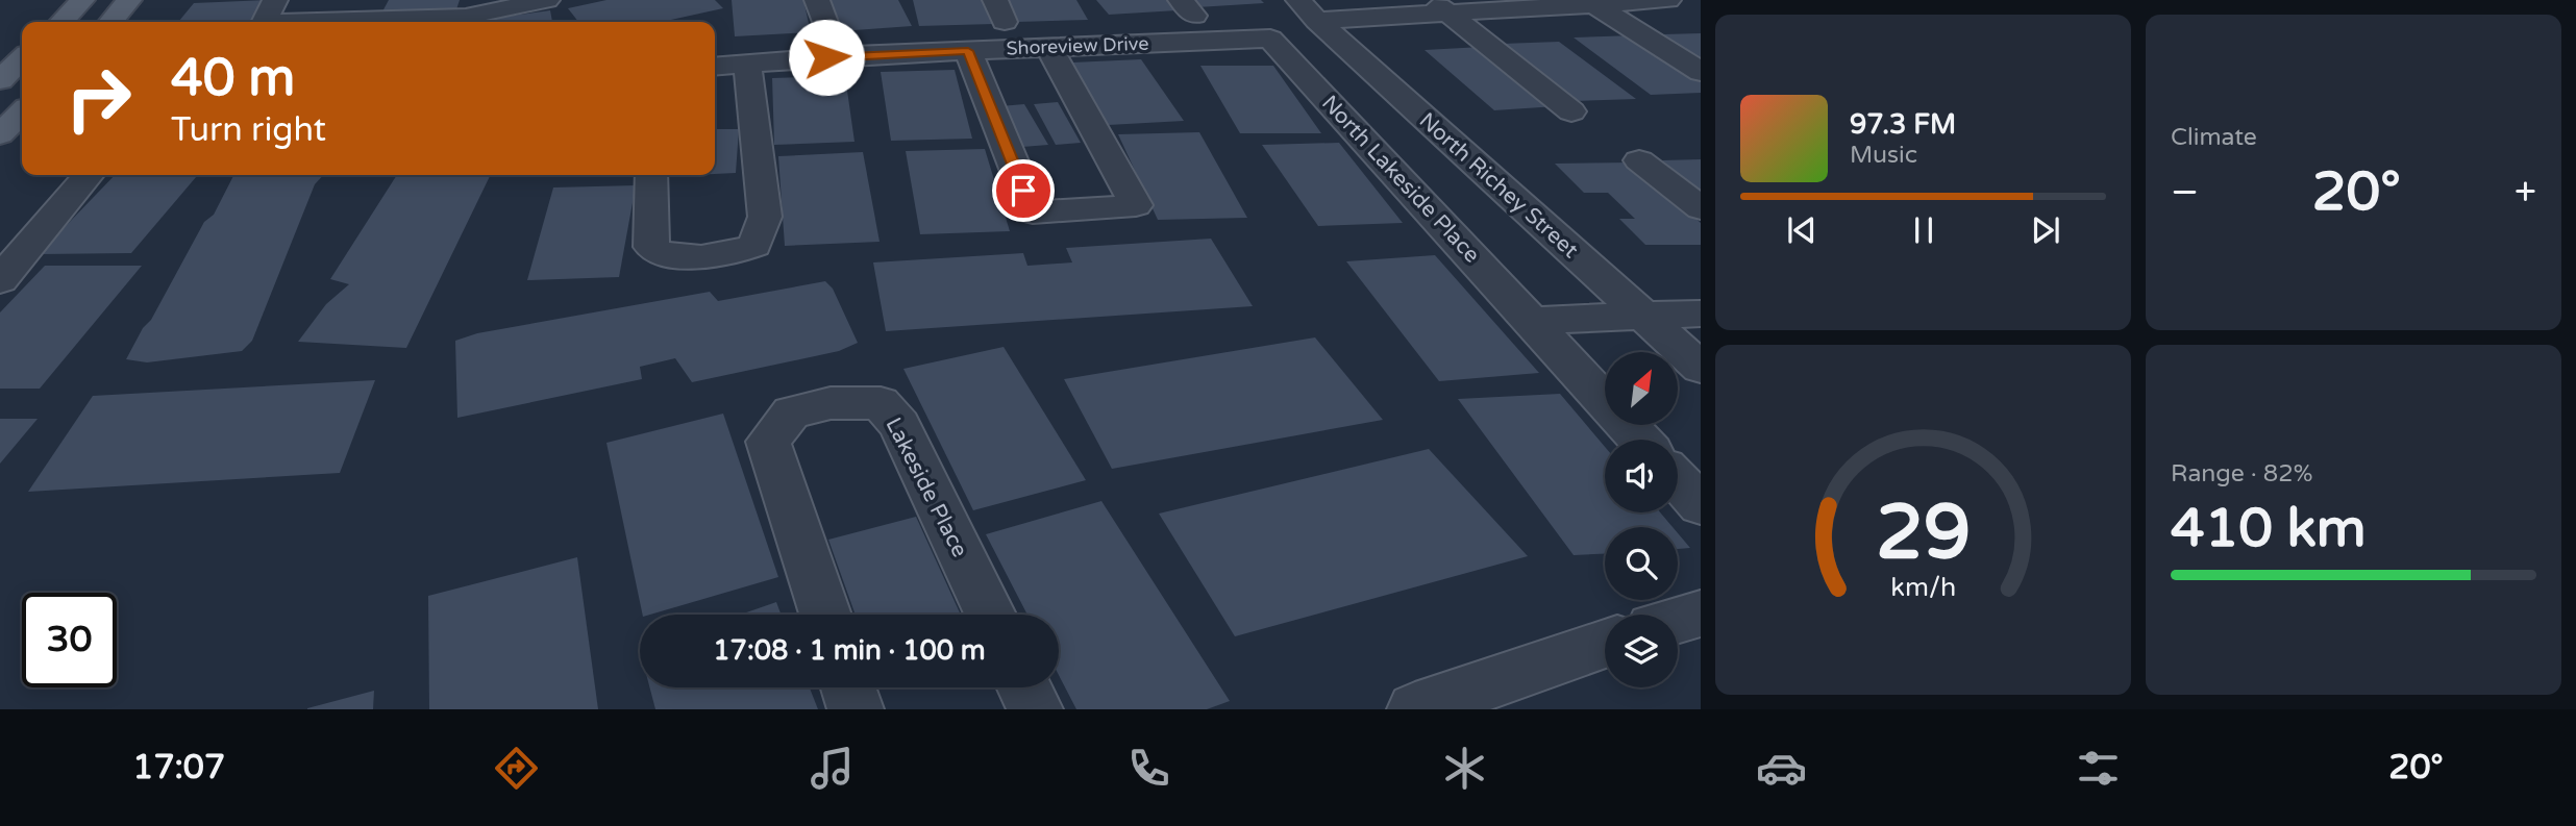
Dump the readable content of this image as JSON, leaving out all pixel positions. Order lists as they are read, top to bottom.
{
  "streets": {
    "street": [
      "Shoreview Drive",
      "North Lakeside Place",
      "North Richey Street",
      "Lakeside Place"
    ]
  },
  "crossings": [
    ["Shoreview Drive", "North Lakeside Place"]
  ],
  "north": "top right",
  "page": {
    "tile": [
      "Climate",
      ["Range · 82%", "410 km"]
    ],
    "turn": ["40 m", "Turn right"],
    "song": ["97.3 FM", "Music"],
    "heat": ["−", "20°", "+"],
    "limit": "30",
    "trip": "17:08 · 1 min · 100 m",
    "tabs": ["17:07", "20°"],
    "gauge": ["29", "km/h"]
  }
}
